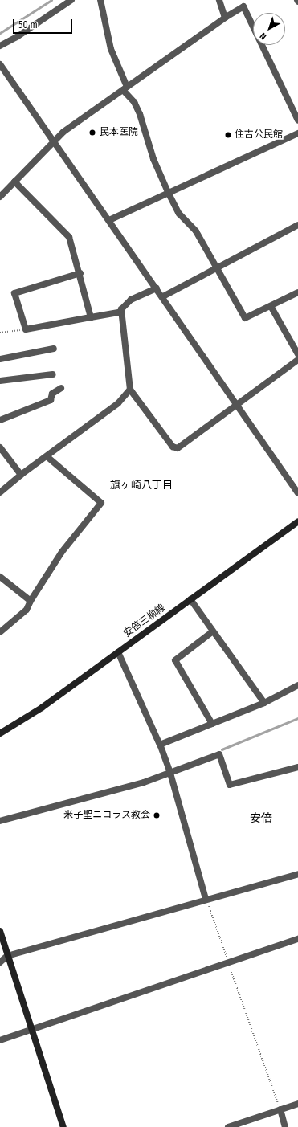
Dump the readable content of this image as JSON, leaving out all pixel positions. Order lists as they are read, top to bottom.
{
  "streets": {
    "street": ["安倍三柳線"]
  },
  "districts": ["旗ヶ崎八丁目", "安倍"],
  "places": ["民本医院", "住吉公民館", "米子聖ニコラス教会"],
  "scale_bar": "50 m",
  "north": "bottom left"
}
